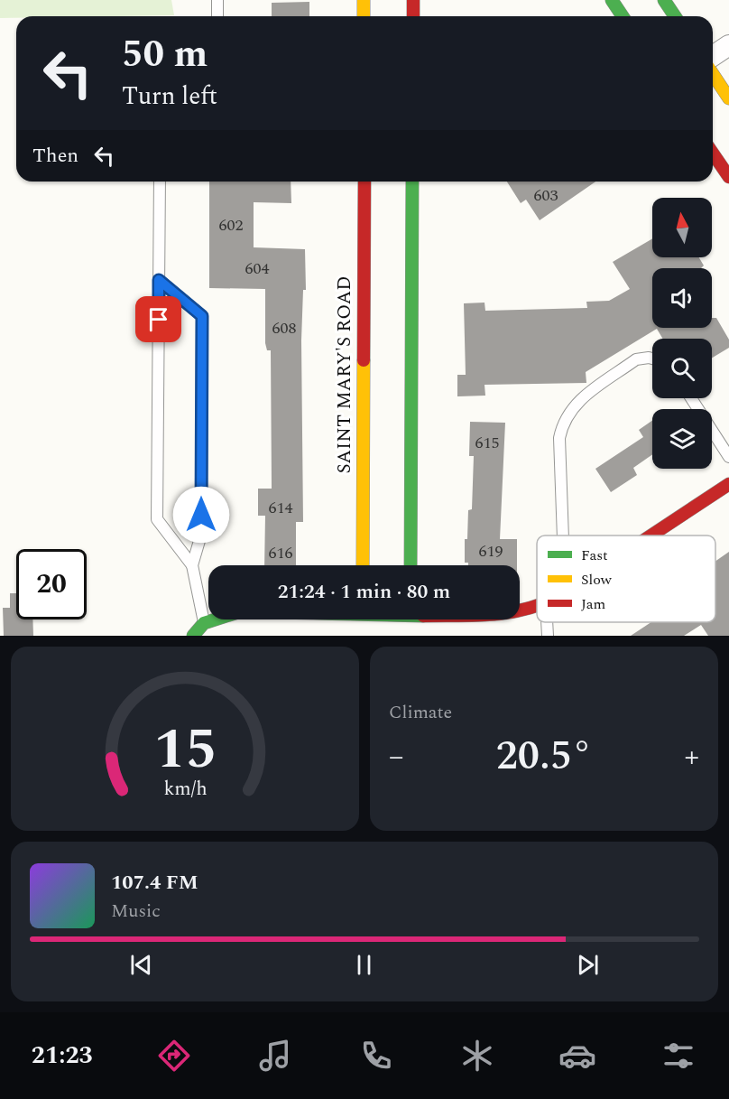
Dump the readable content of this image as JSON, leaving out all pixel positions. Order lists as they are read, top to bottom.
{
  "streets": {
    "main road": ["SAINT MARY'S ROAD"]
  },
  "house_numbers": [
    "603",
    "602",
    "604",
    "608",
    "615",
    "614",
    "619",
    "616"
  ],
  "legend": ["Fast", "Slow", "Jam"],
  "north": "top",
  "page": {
    "turn": ["50 m", "Turn left"],
    "then": "Then",
    "limit": "20",
    "trip": "21:24 · 1 min · 80 m",
    "tile": "Climate",
    "heat": ["−", "20.5°", "+"],
    "song": ["107.4 FM", "Music"],
    "tabs": "21:23",
    "gauge": ["15", "km/h"]
  }
}
